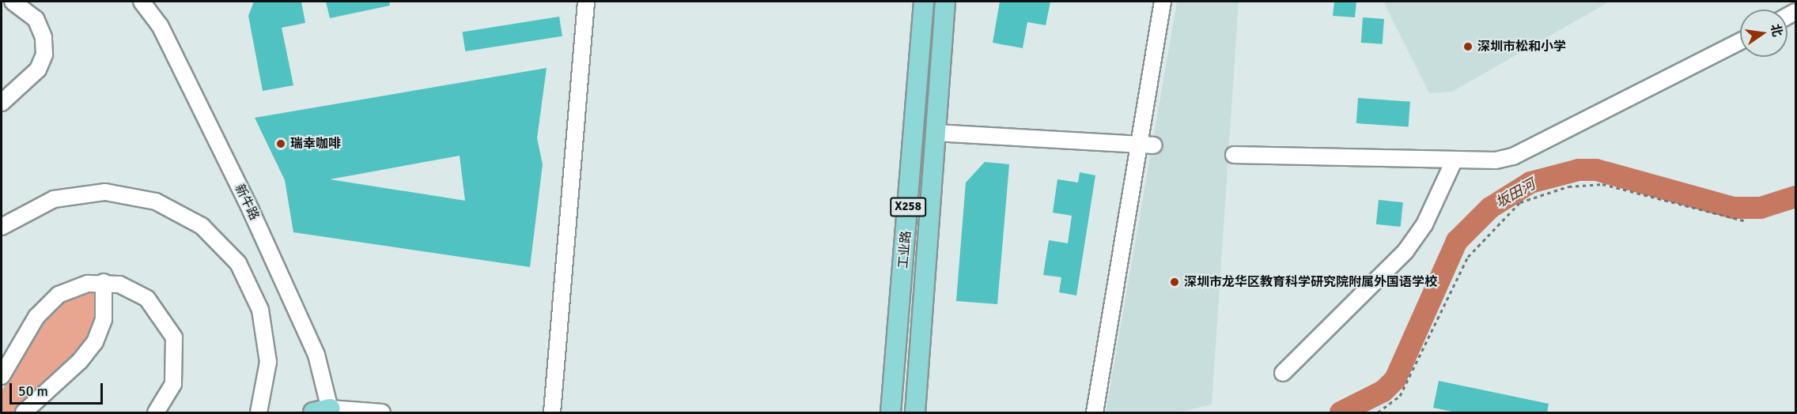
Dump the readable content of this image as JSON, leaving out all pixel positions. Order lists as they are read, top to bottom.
{
  "streets": {
    "main road": ["X258", "工业路"],
    "street": ["新牛路"]
  },
  "water": ["坂田河"],
  "places": ["深圳市松和小学", "瑞幸咖啡", "深圳市龙华区教育科学研究院附属外国语学校"],
  "scale_bar": "50 m",
  "north": "right"
}
